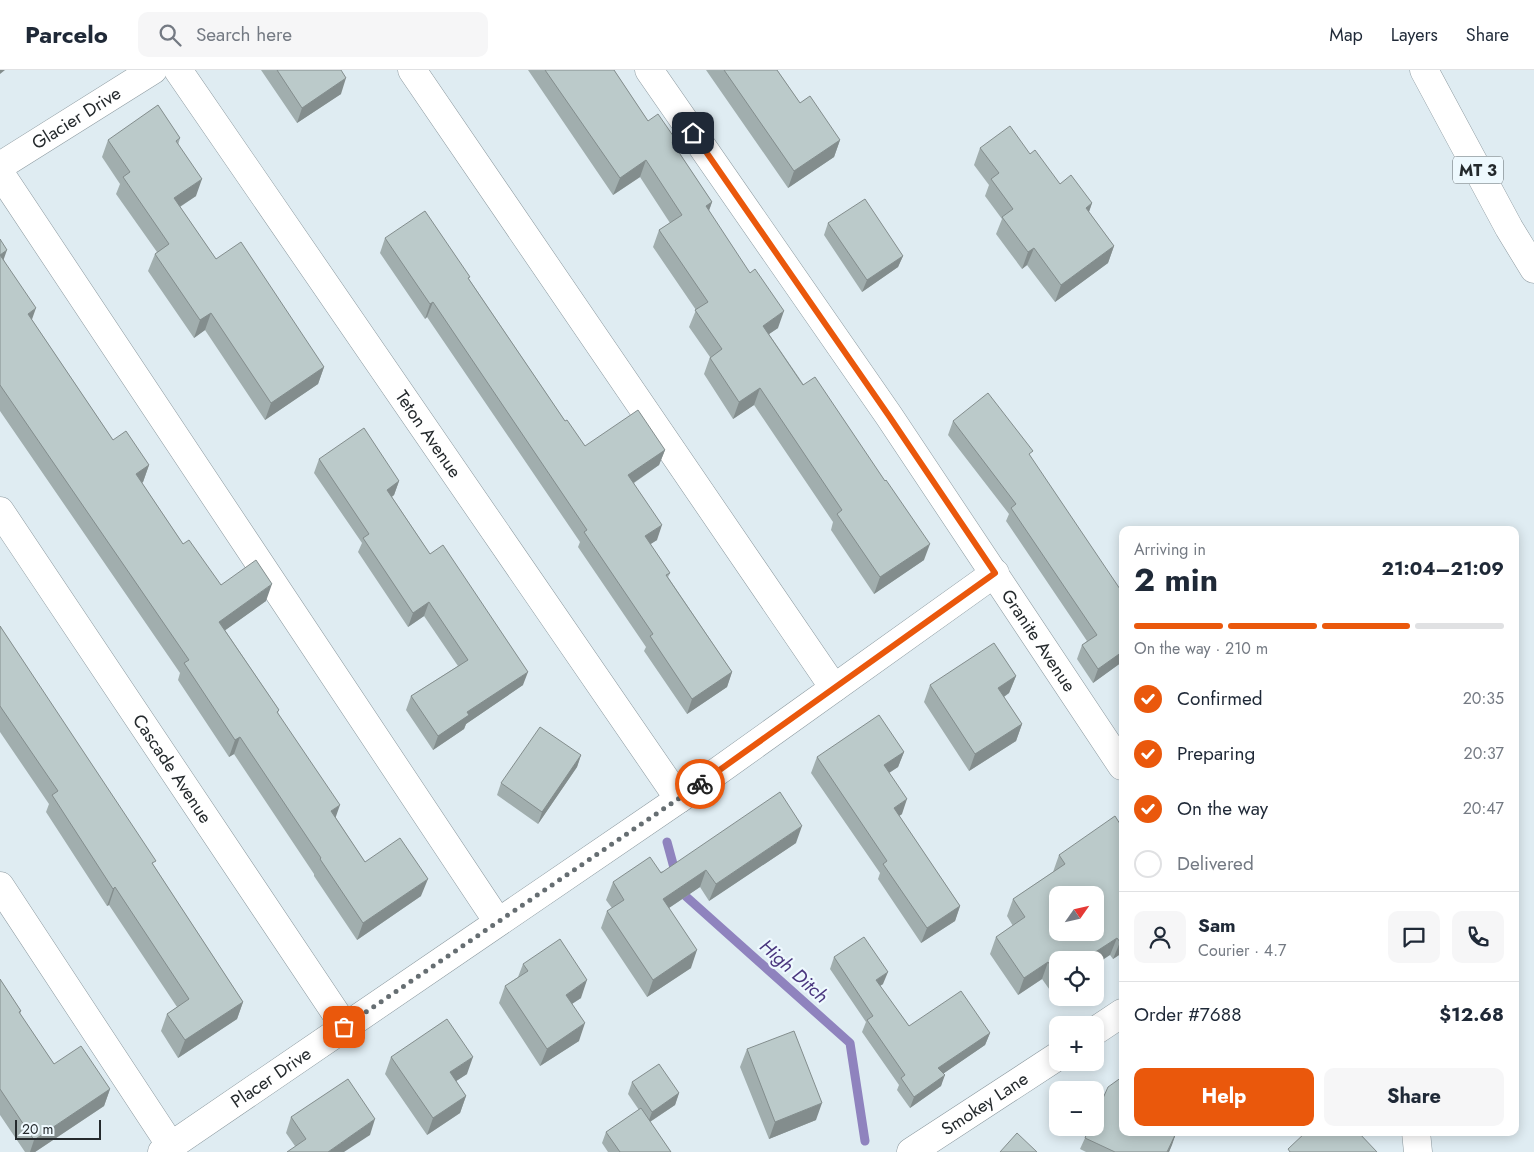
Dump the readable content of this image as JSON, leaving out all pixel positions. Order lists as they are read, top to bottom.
{
  "streets": {
    "main road": [
      "Glacier Drive",
      "MT 3",
      "Teton Avenue",
      "Granite Avenue",
      "Cascade Avenue",
      "Placer Drive",
      "Smokey Lane"
    ]
  },
  "crossings": [
    ["Teton Avenue", "Placer Drive"],
    ["Granite Avenue", "Placer Drive"],
    ["Cascade Avenue", "Placer Drive"]
  ],
  "water": ["High Ditch"],
  "scale_bar": "20 m",
  "north": "top right",
  "page": {
    "header": "Parcelo",
    "search": "Search here",
    "nav": ["Map", "Layers", "Share"],
    "heading": ["2 min", "Arriving in", "21:04–21:09"],
    "panel": [
      "Sam",
      "Courier · 4.7",
      "Order #7688",
      "$12.68"
    ],
    "bar": "On the way · 210 m",
    "list": [
      ["Confirmed", "20:35"],
      ["Preparing", "20:37"],
      ["On the way", "20:47"],
      "Delivered"
    ],
    "map_buttons": ["+", "−"],
    "buttons": ["Help", "Share"],
    "scale": "20 m"
  }
}
